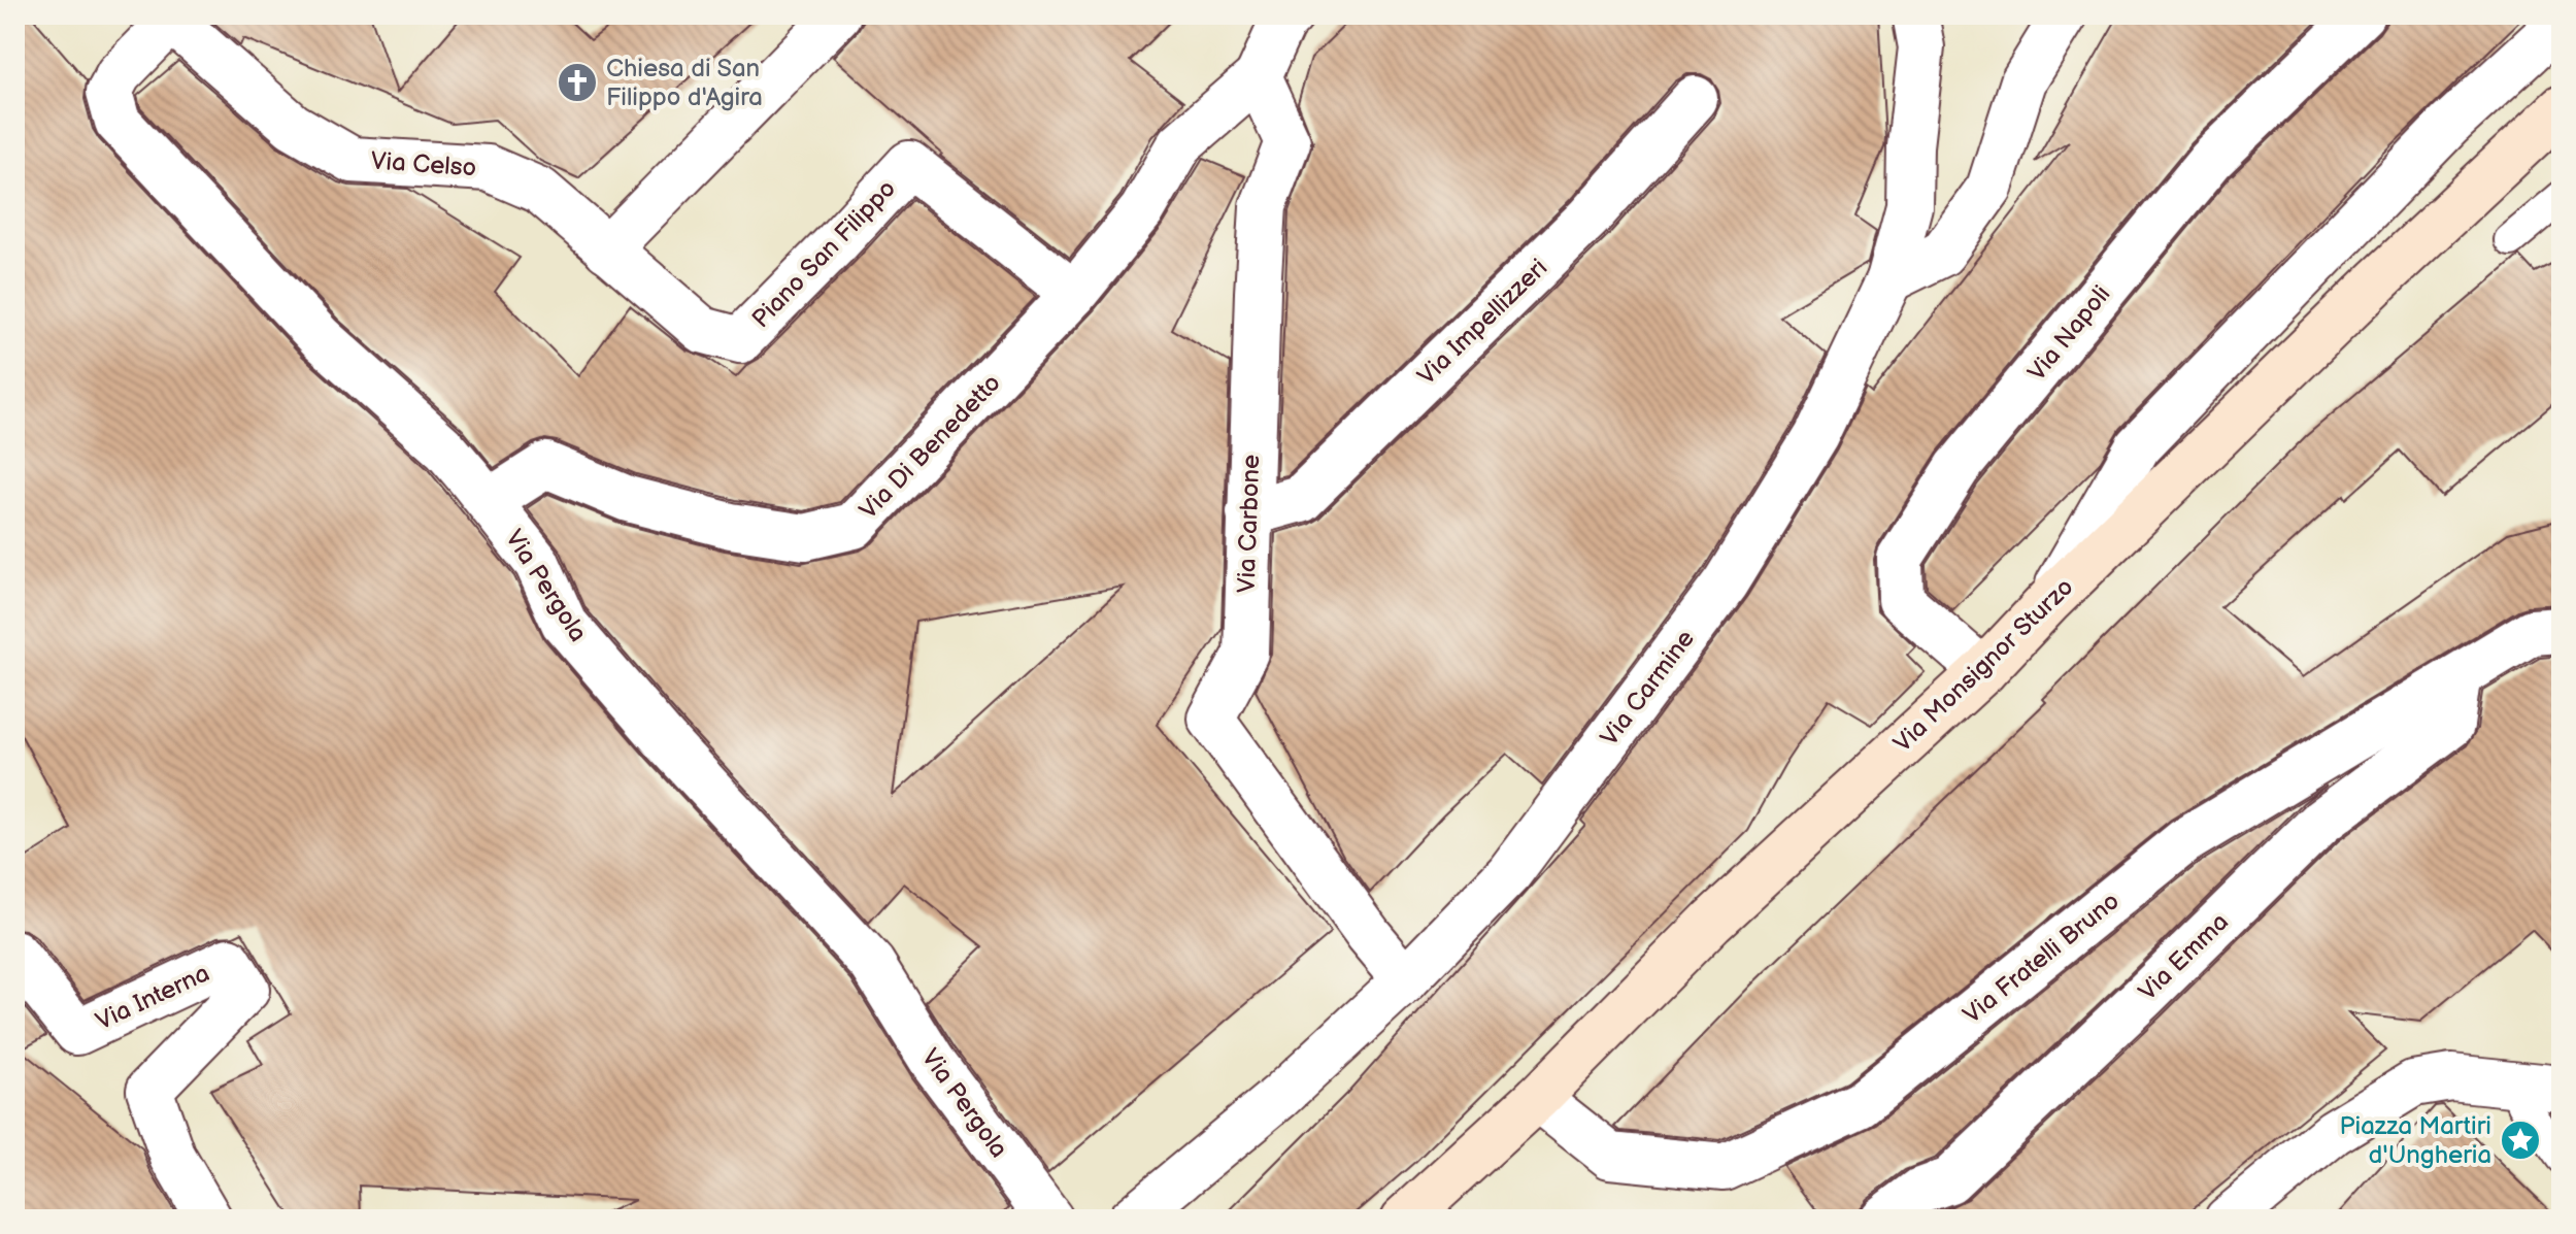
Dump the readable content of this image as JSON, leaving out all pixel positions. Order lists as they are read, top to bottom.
{
  "streets": {
    "main road": ["Via Monsignor Sturzo"],
    "street": [
      "Via Celso",
      "Piano San Filippo",
      "Via Impellizzeri",
      "Via Napoli",
      "Via Di Benedetto",
      "Via Carbone",
      "Via Pergola",
      "Via Carmine",
      "Via Emma",
      "Via Fratelli Bruno",
      "Via Interna"
    ]
  },
  "crossings": [
    ["Via Celso", "Piano San Filippo"],
    ["Via Celso", "Via Pergola"],
    ["Piano San Filippo", "Via Di Benedetto"],
    ["Via Impellizzeri", "Via Carbone"],
    ["Via Napoli", "Via Monsignor Sturzo"],
    ["Via Di Benedetto", "Via Carbone"],
    ["Via Di Benedetto", "Via Pergola"],
    ["Via Carbone", "Via Carmine"],
    ["Via Monsignor Sturzo", "Via Fratelli Bruno"],
    ["Via Emma", "Via Fratelli Bruno"]
  ],
  "places": {
    "church": ["Chiesa di San Filippo d'Agira"],
    "place": ["Piazza Martiri d'Ungheria"]
  }
}
